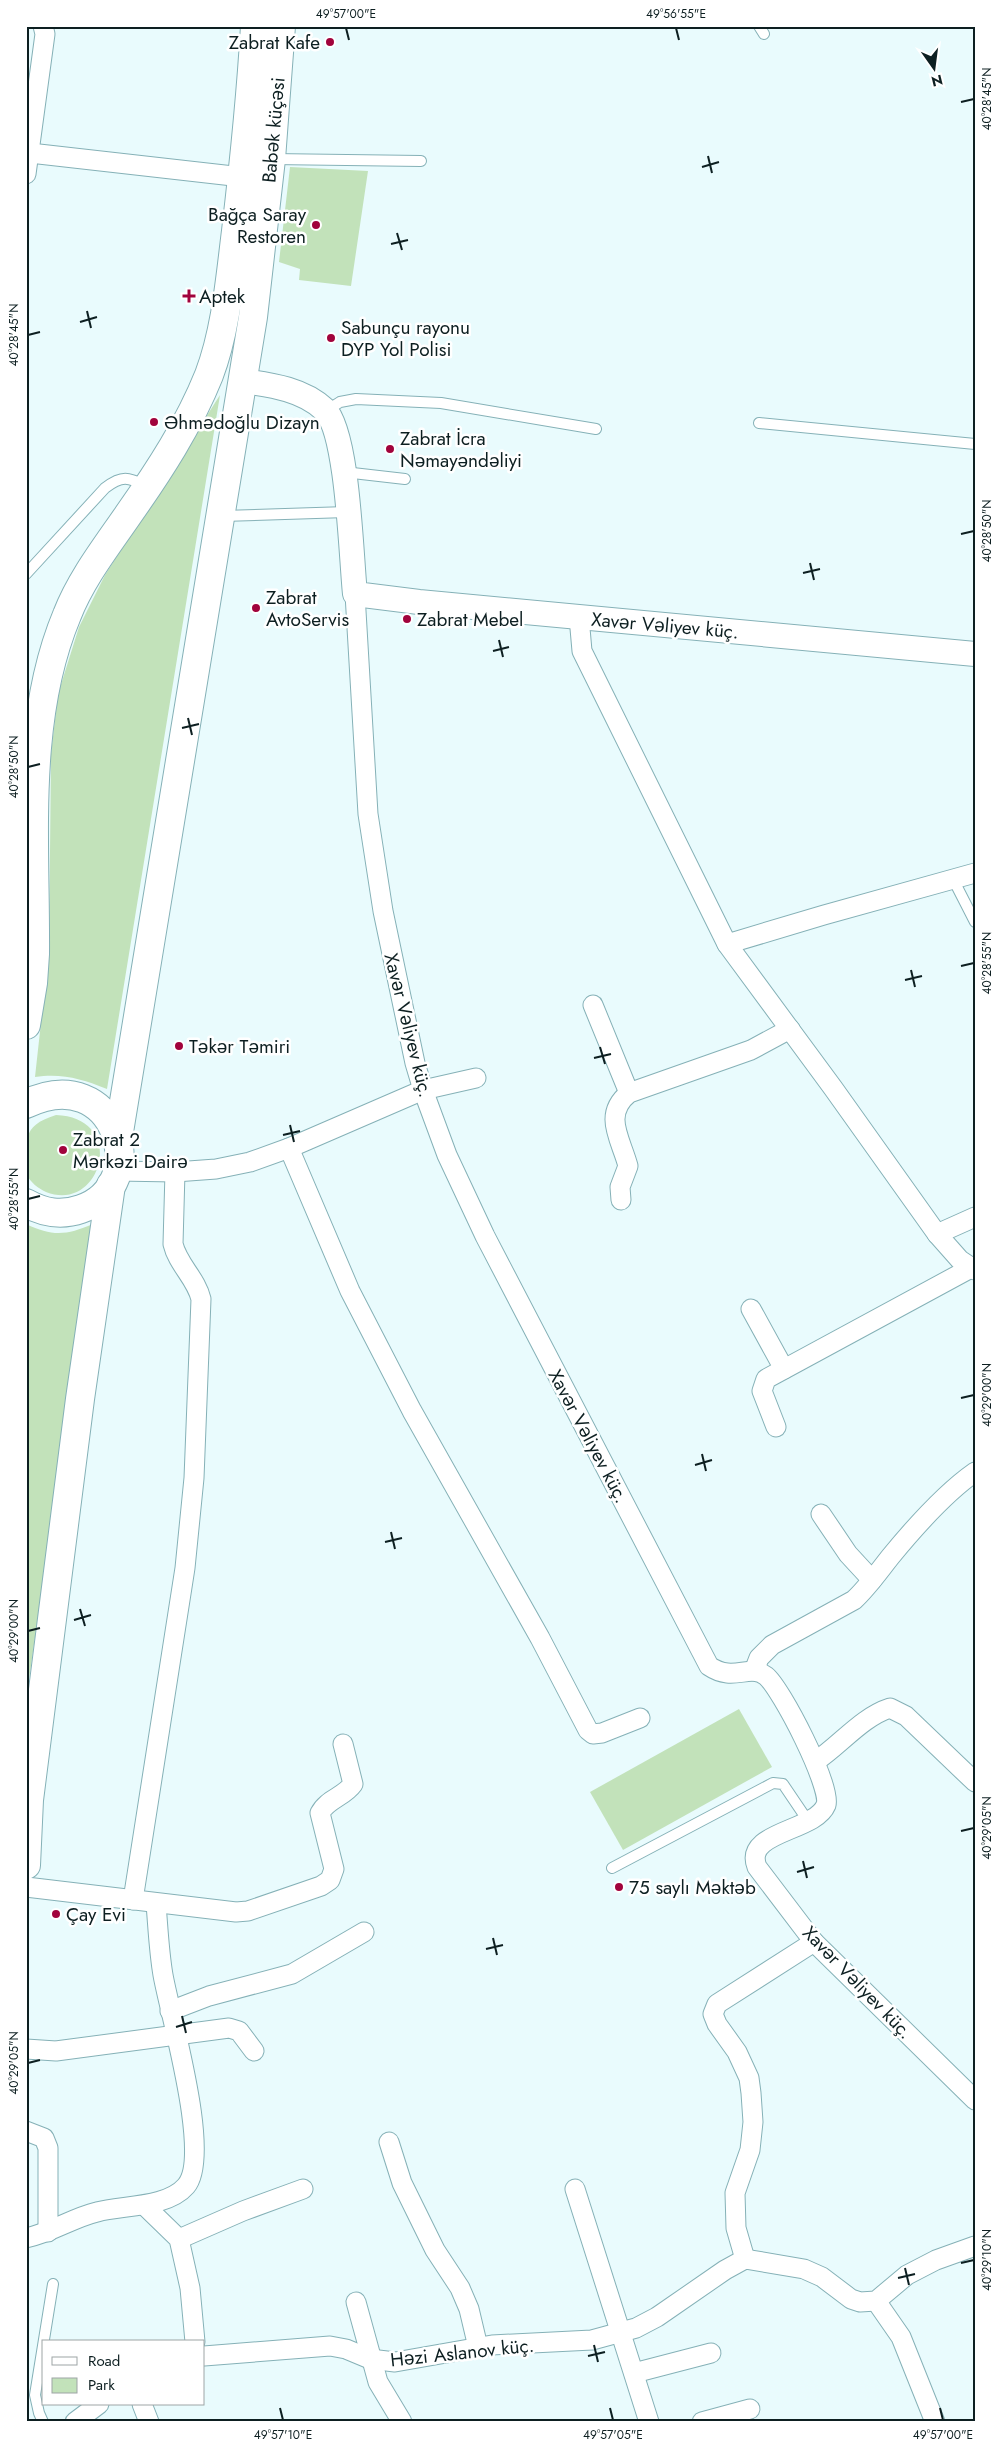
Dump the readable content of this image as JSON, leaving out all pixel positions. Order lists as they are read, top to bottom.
{
  "streets": {
    "main road": ["Babək küçəsi"],
    "street": ["Xavər Vəliyev küç.", "Həzi Aslanov küç."]
  },
  "crossings": [
    ["Babək küçəsi", "Xavər Vəliyev küç."]
  ],
  "places": {
    "other": [
      "Zabrat Kafe",
      "Bağça Saray Restoren",
      "Sabunçu rayonu DYP Yol Polisi",
      "Əhmədoğlu Dizayn",
      "Zabrat İcra Nəmayəndəliyi",
      "Zabrat AvtoServis",
      "Zabrat Mebel",
      "Təkər Təmiri",
      "Zabrat 2 Mərkəzi Dairə",
      "75 saylı Məktəb",
      "Çay Evi"
    ],
    "health": ["Aptek"]
  },
  "legend": ["Road", "Park"],
  "north": "bottom",
  "coordinates": [
    "49°57'00\"E",
    "49°56'55\"E",
    "40°28'45\"N",
    "40°28'50\"N",
    "40°28'55\"N",
    "40°29'00\"N",
    "40°29'05\"N",
    "40°29'10\"N",
    "49°57'10\"E",
    "49°57'05\"E"
  ]
}
